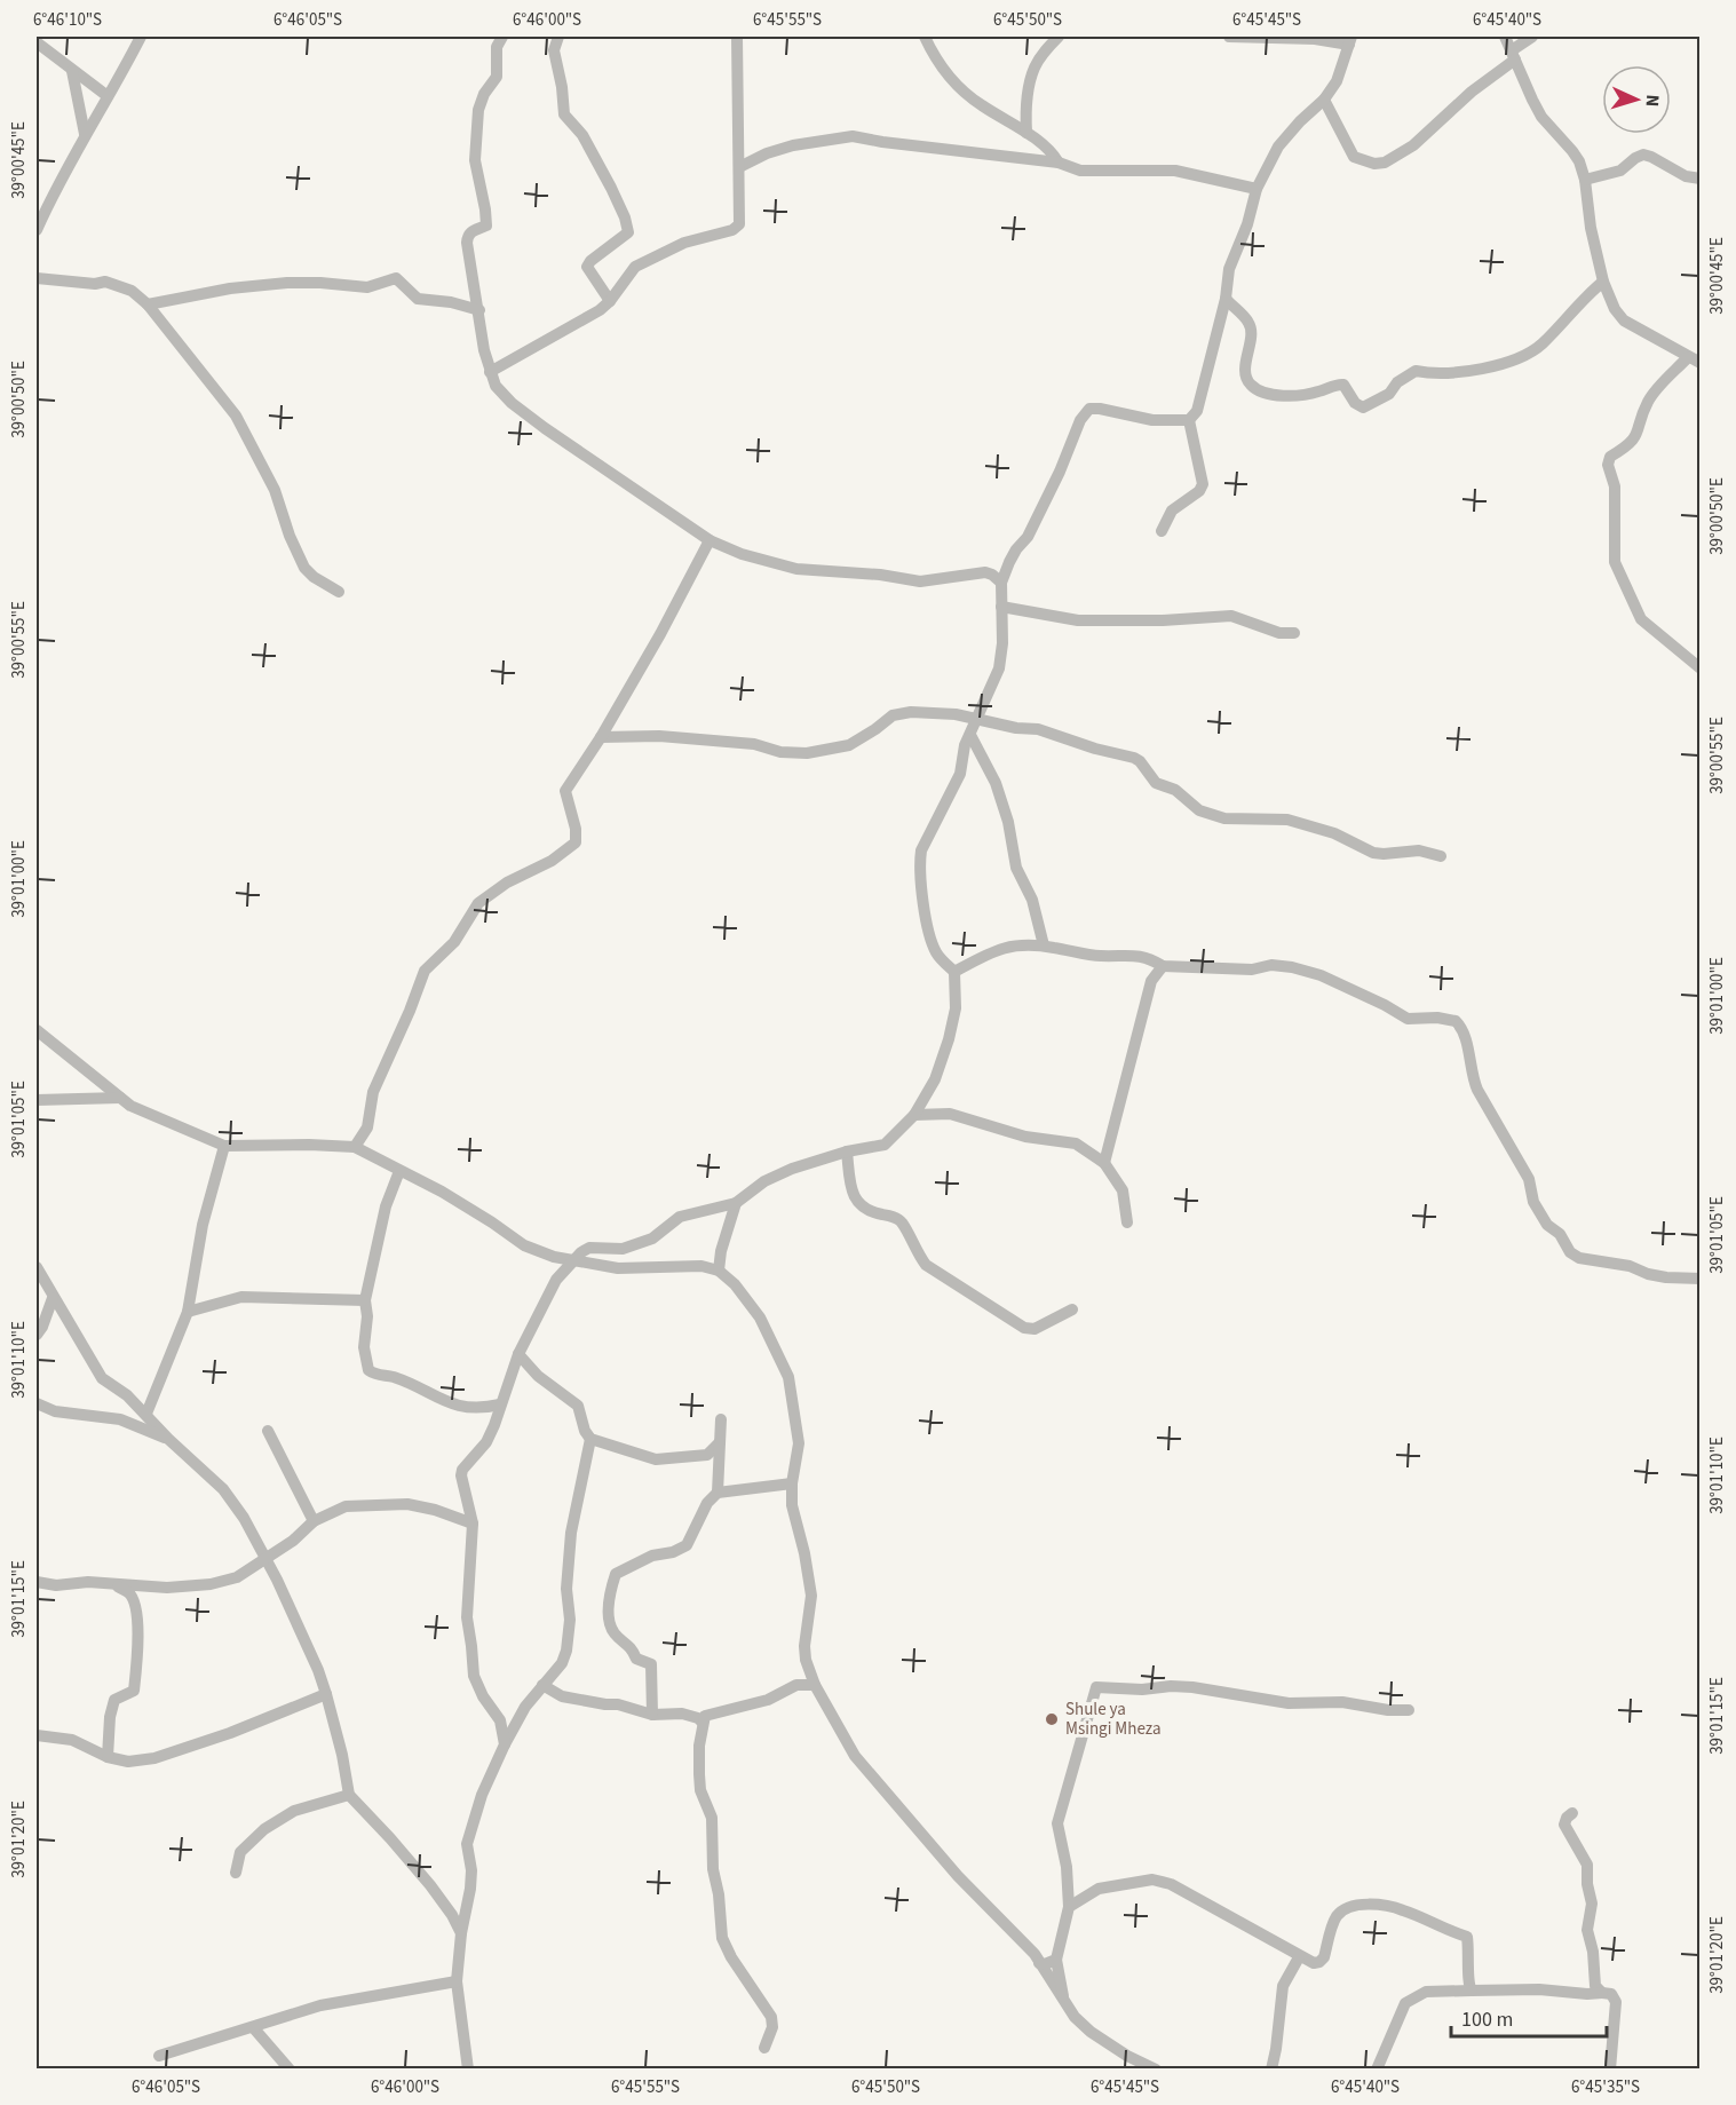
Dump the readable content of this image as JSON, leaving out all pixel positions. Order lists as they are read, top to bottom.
{
  "places": ["Shule ya Msingi Mheza"],
  "scale_bar": "100 m",
  "north": "right",
  "coordinates": [
    "6°46'10\"S",
    "6°46'05\"S",
    "6°46'00\"S",
    "6°45'55\"S",
    "6°45'50\"S",
    "6°45'45\"S",
    "6°45'40\"S",
    "39°00'45\"E",
    "39°00'50\"E",
    "39°00'55\"E",
    "39°01'00\"E",
    "39°01'05\"E",
    "39°01'10\"E",
    "39°01'15\"E",
    "39°01'20\"E",
    "6°45'35\"S"
  ]
}
